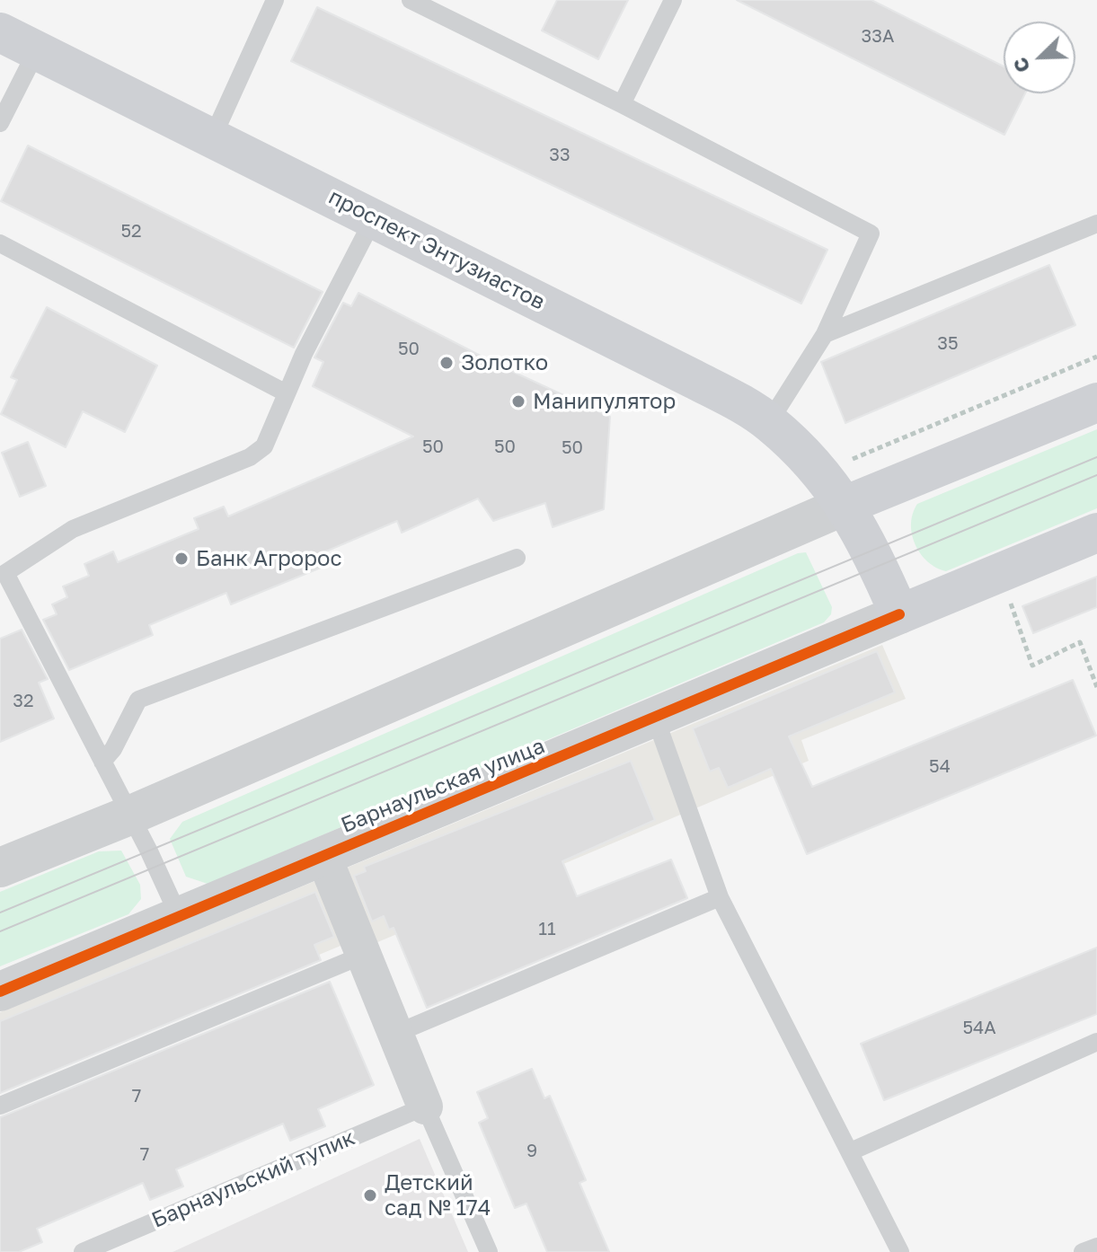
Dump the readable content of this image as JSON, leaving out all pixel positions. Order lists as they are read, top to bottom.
{
  "streets": {
    "main road": ["проспект Энтузиастов"],
    "street": ["Барнаульская улица"],
    "lane": ["Барнаульский тупик"]
  },
  "crossings": [
    ["проспект Энтузиастов", "Барнаульская улица"]
  ],
  "places": [
    "Золотко",
    "Манипулятор",
    "Банк Агророс",
    "Детский сад № 174"
  ],
  "house_numbers": [
    "33А",
    "33",
    "52",
    "35",
    "50",
    "50",
    "50",
    "50",
    "32",
    "54",
    "11",
    "54А",
    "7",
    "9",
    "7"
  ],
  "north": "bottom left"
}
